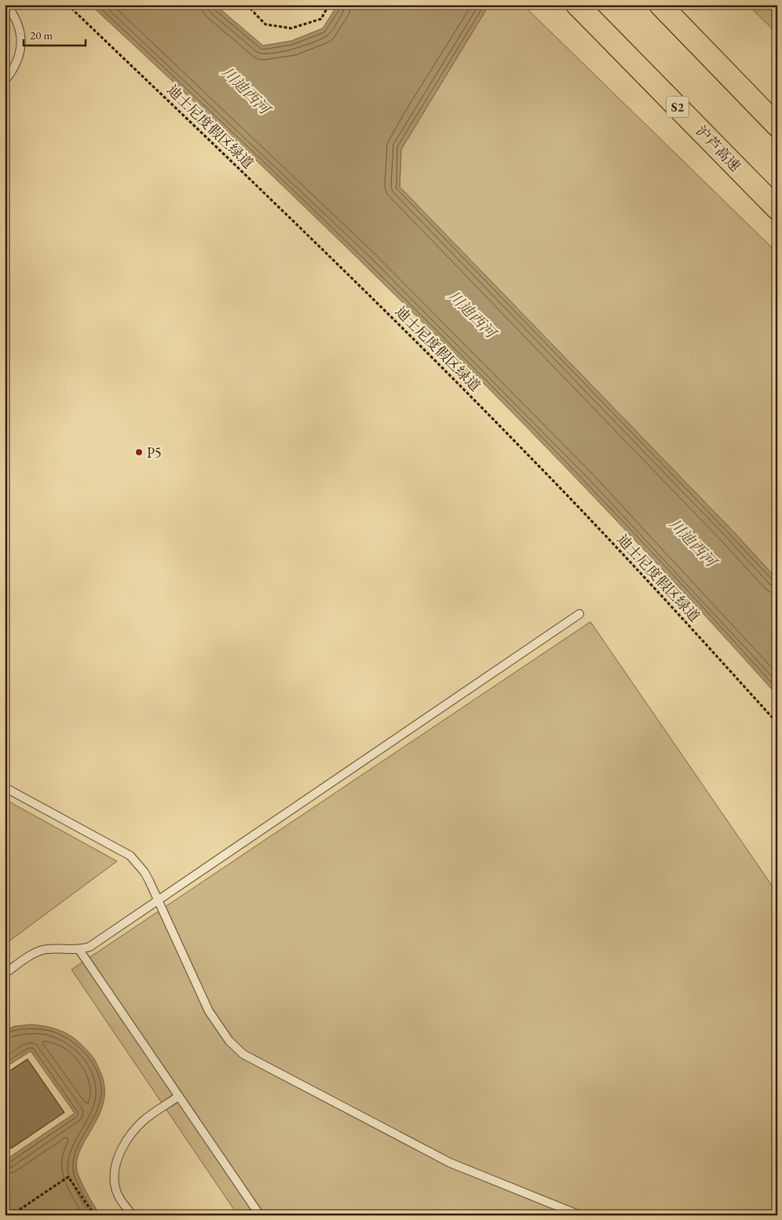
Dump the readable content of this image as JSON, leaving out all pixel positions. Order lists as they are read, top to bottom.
{
  "streets": {
    "highway": ["S2", "沪芦高速"],
    "path": ["迪士尼度假区绿道"]
  },
  "water": ["川迪西河"],
  "places": ["P5"],
  "scale_bar": "20 m"
}
